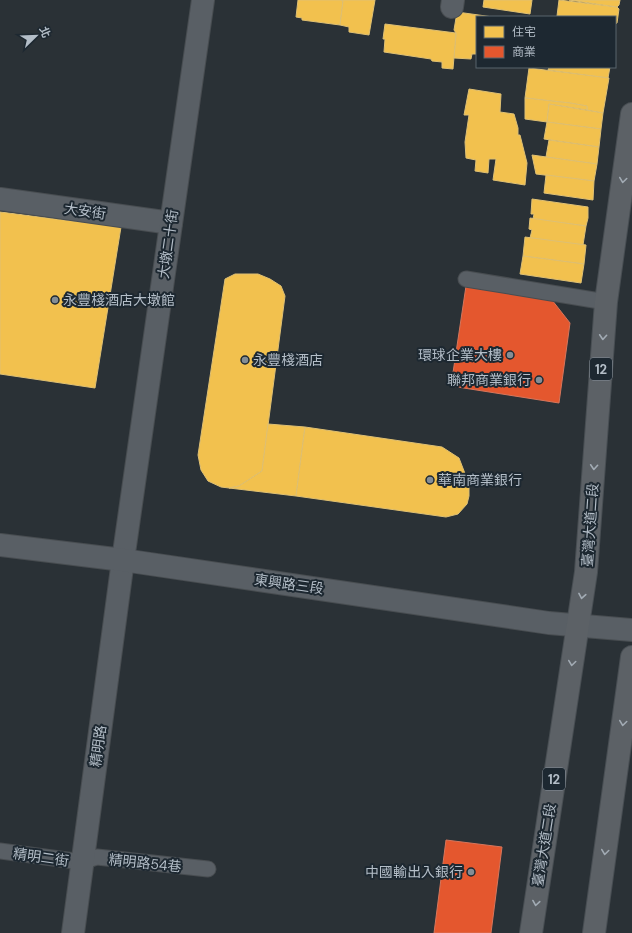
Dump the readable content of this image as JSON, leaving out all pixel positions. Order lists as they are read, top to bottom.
{
  "streets": {
    "main road": ["12", "臺灣大道二段"],
    "street": [
      "大安街",
      "大墩二十街",
      "東興路三段",
      "精明路"
    ],
    "lane": ["精明二街", "精明路54巷"]
  },
  "crossings": [
    ["大安街", "大墩二十街"],
    ["大墩二十街", "東興路三段"],
    ["大墩二十街", "精明路"],
    ["臺灣大道二段", "東興路三段"],
    ["東興路三段", "精明路"],
    ["精明路", "精明二街"],
    ["精明路", "精明路54巷"],
    ["精明二街", "精明路54巷"]
  ],
  "places": [
    "永豐棧酒店大墩館",
    "環球企業大樓",
    "永豐棧酒店",
    "聯邦商業銀行",
    "華南商業銀行",
    "中國輸出入銀行"
  ],
  "legend": ["住宅", "商業"],
  "north": "top right"
}
